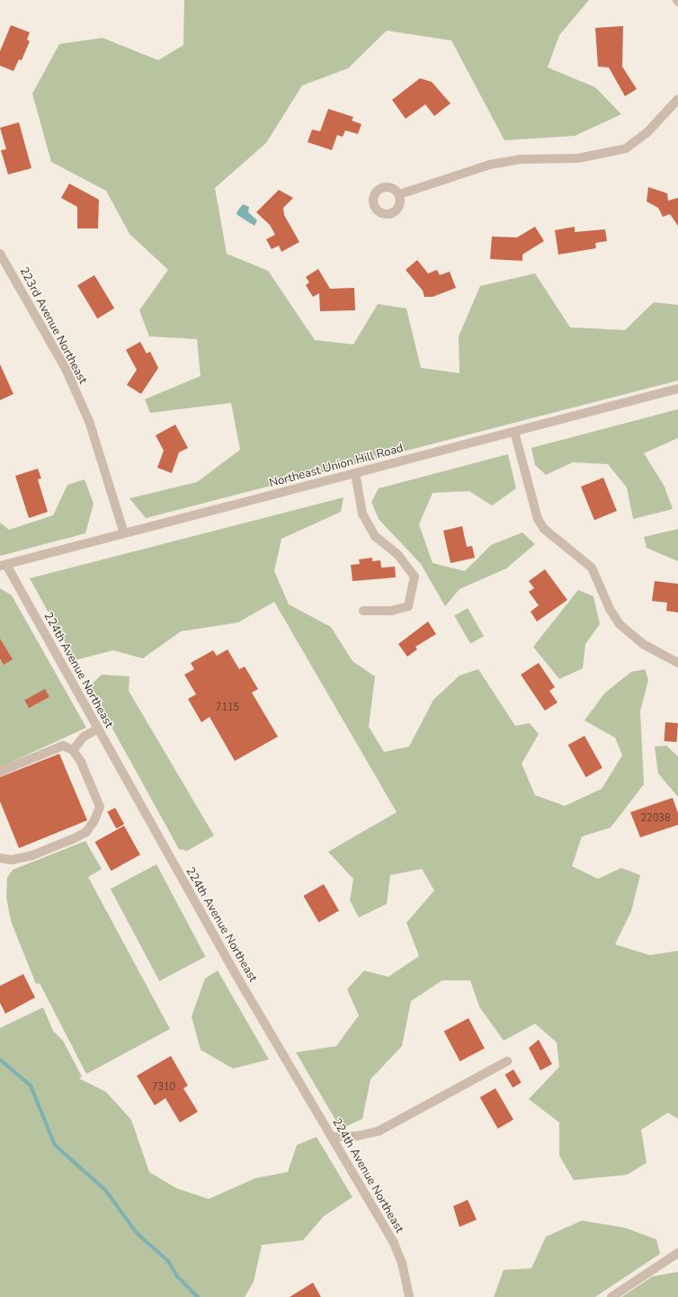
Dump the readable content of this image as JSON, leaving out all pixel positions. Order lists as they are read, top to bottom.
{
  "streets": {
    "street": ["223rd Avenue Northeast", "Northeast Union Hill Road", "224th Avenue Northeast"]
  },
  "crossings": [
    ["223rd Avenue Northeast", "Northeast Union Hill Road"],
    ["Northeast Union Hill Road", "224th Avenue Northeast"]
  ],
  "house_numbers": ["7115", "22038", "7310"]
}
